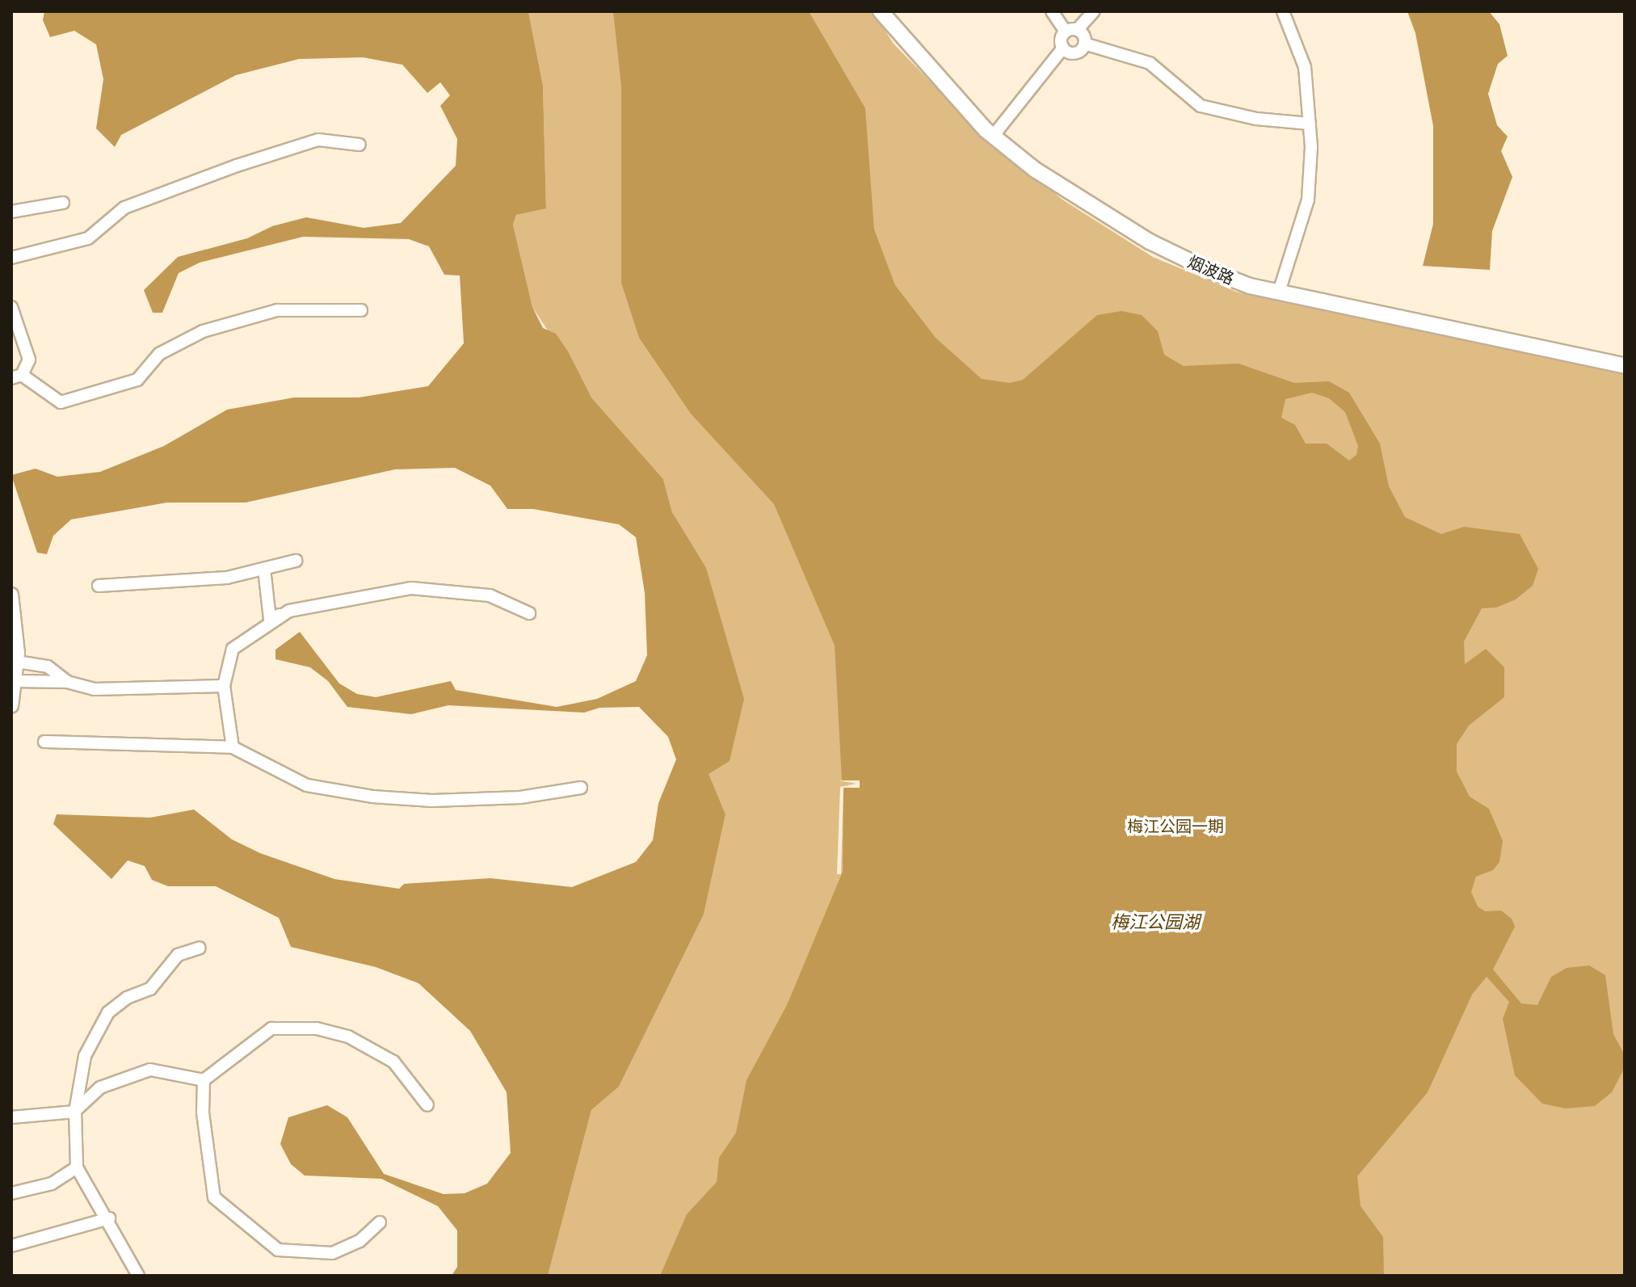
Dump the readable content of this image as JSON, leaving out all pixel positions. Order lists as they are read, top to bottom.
{
  "streets": {
    "main road": ["烟波路"]
  },
  "water": ["梅江公园湖"],
  "parks": ["梅江公园一期"]
}
